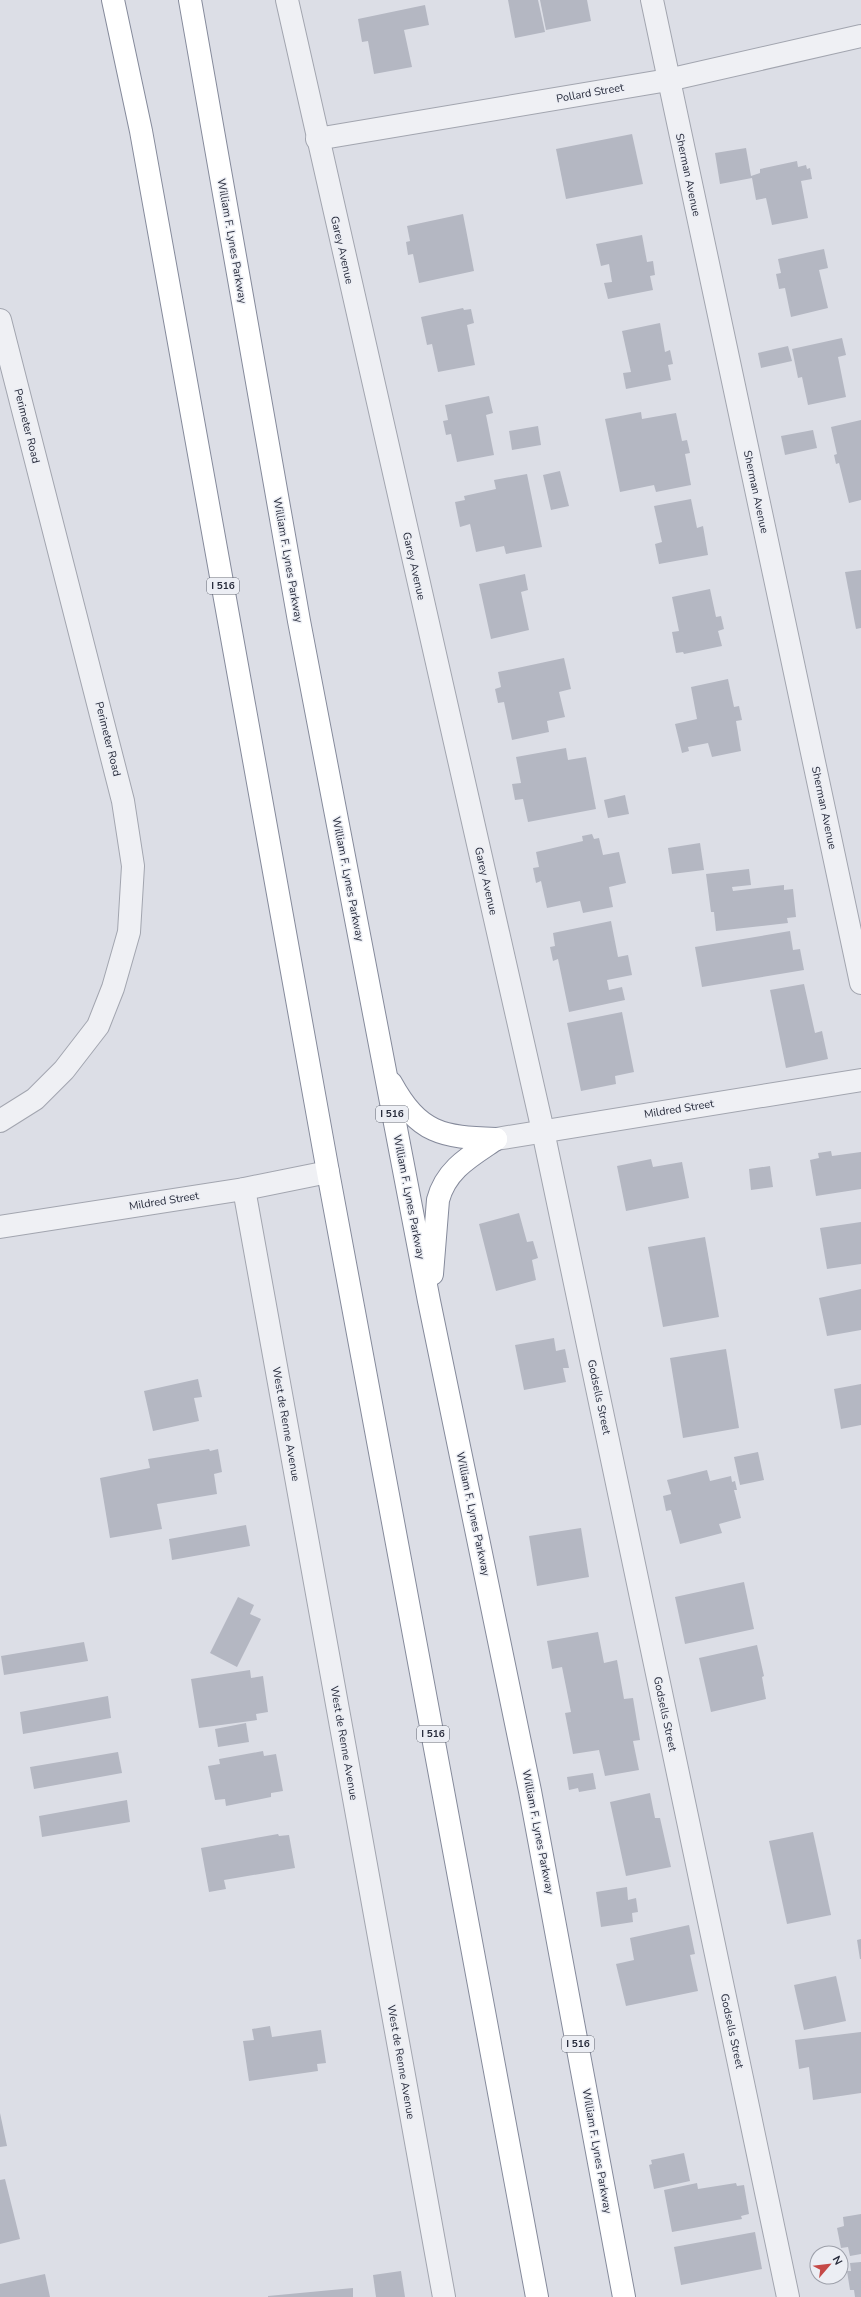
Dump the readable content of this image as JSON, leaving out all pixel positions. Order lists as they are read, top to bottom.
{
  "streets": {
    "highway": ["William F. Lynes Parkway", "I 516"],
    "street": [
      "Pollard Street",
      "Sherman Avenue",
      "Garey Avenue",
      "Perimeter Road",
      "Mildred Street",
      "Godsells Street",
      "West de Renne Avenue"
    ]
  },
  "crossings": [
    ["Pollard Street", "Sherman Avenue"],
    ["Pollard Street", "Garey Avenue"],
    ["Garey Avenue", "Mildred Street"],
    ["Garey Avenue", "Godsells Street"],
    ["I 516", "Mildred Street"],
    ["Mildred Street", "Godsells Street"],
    ["Mildred Street", "West de Renne Avenue"]
  ],
  "north": "top right"
}
